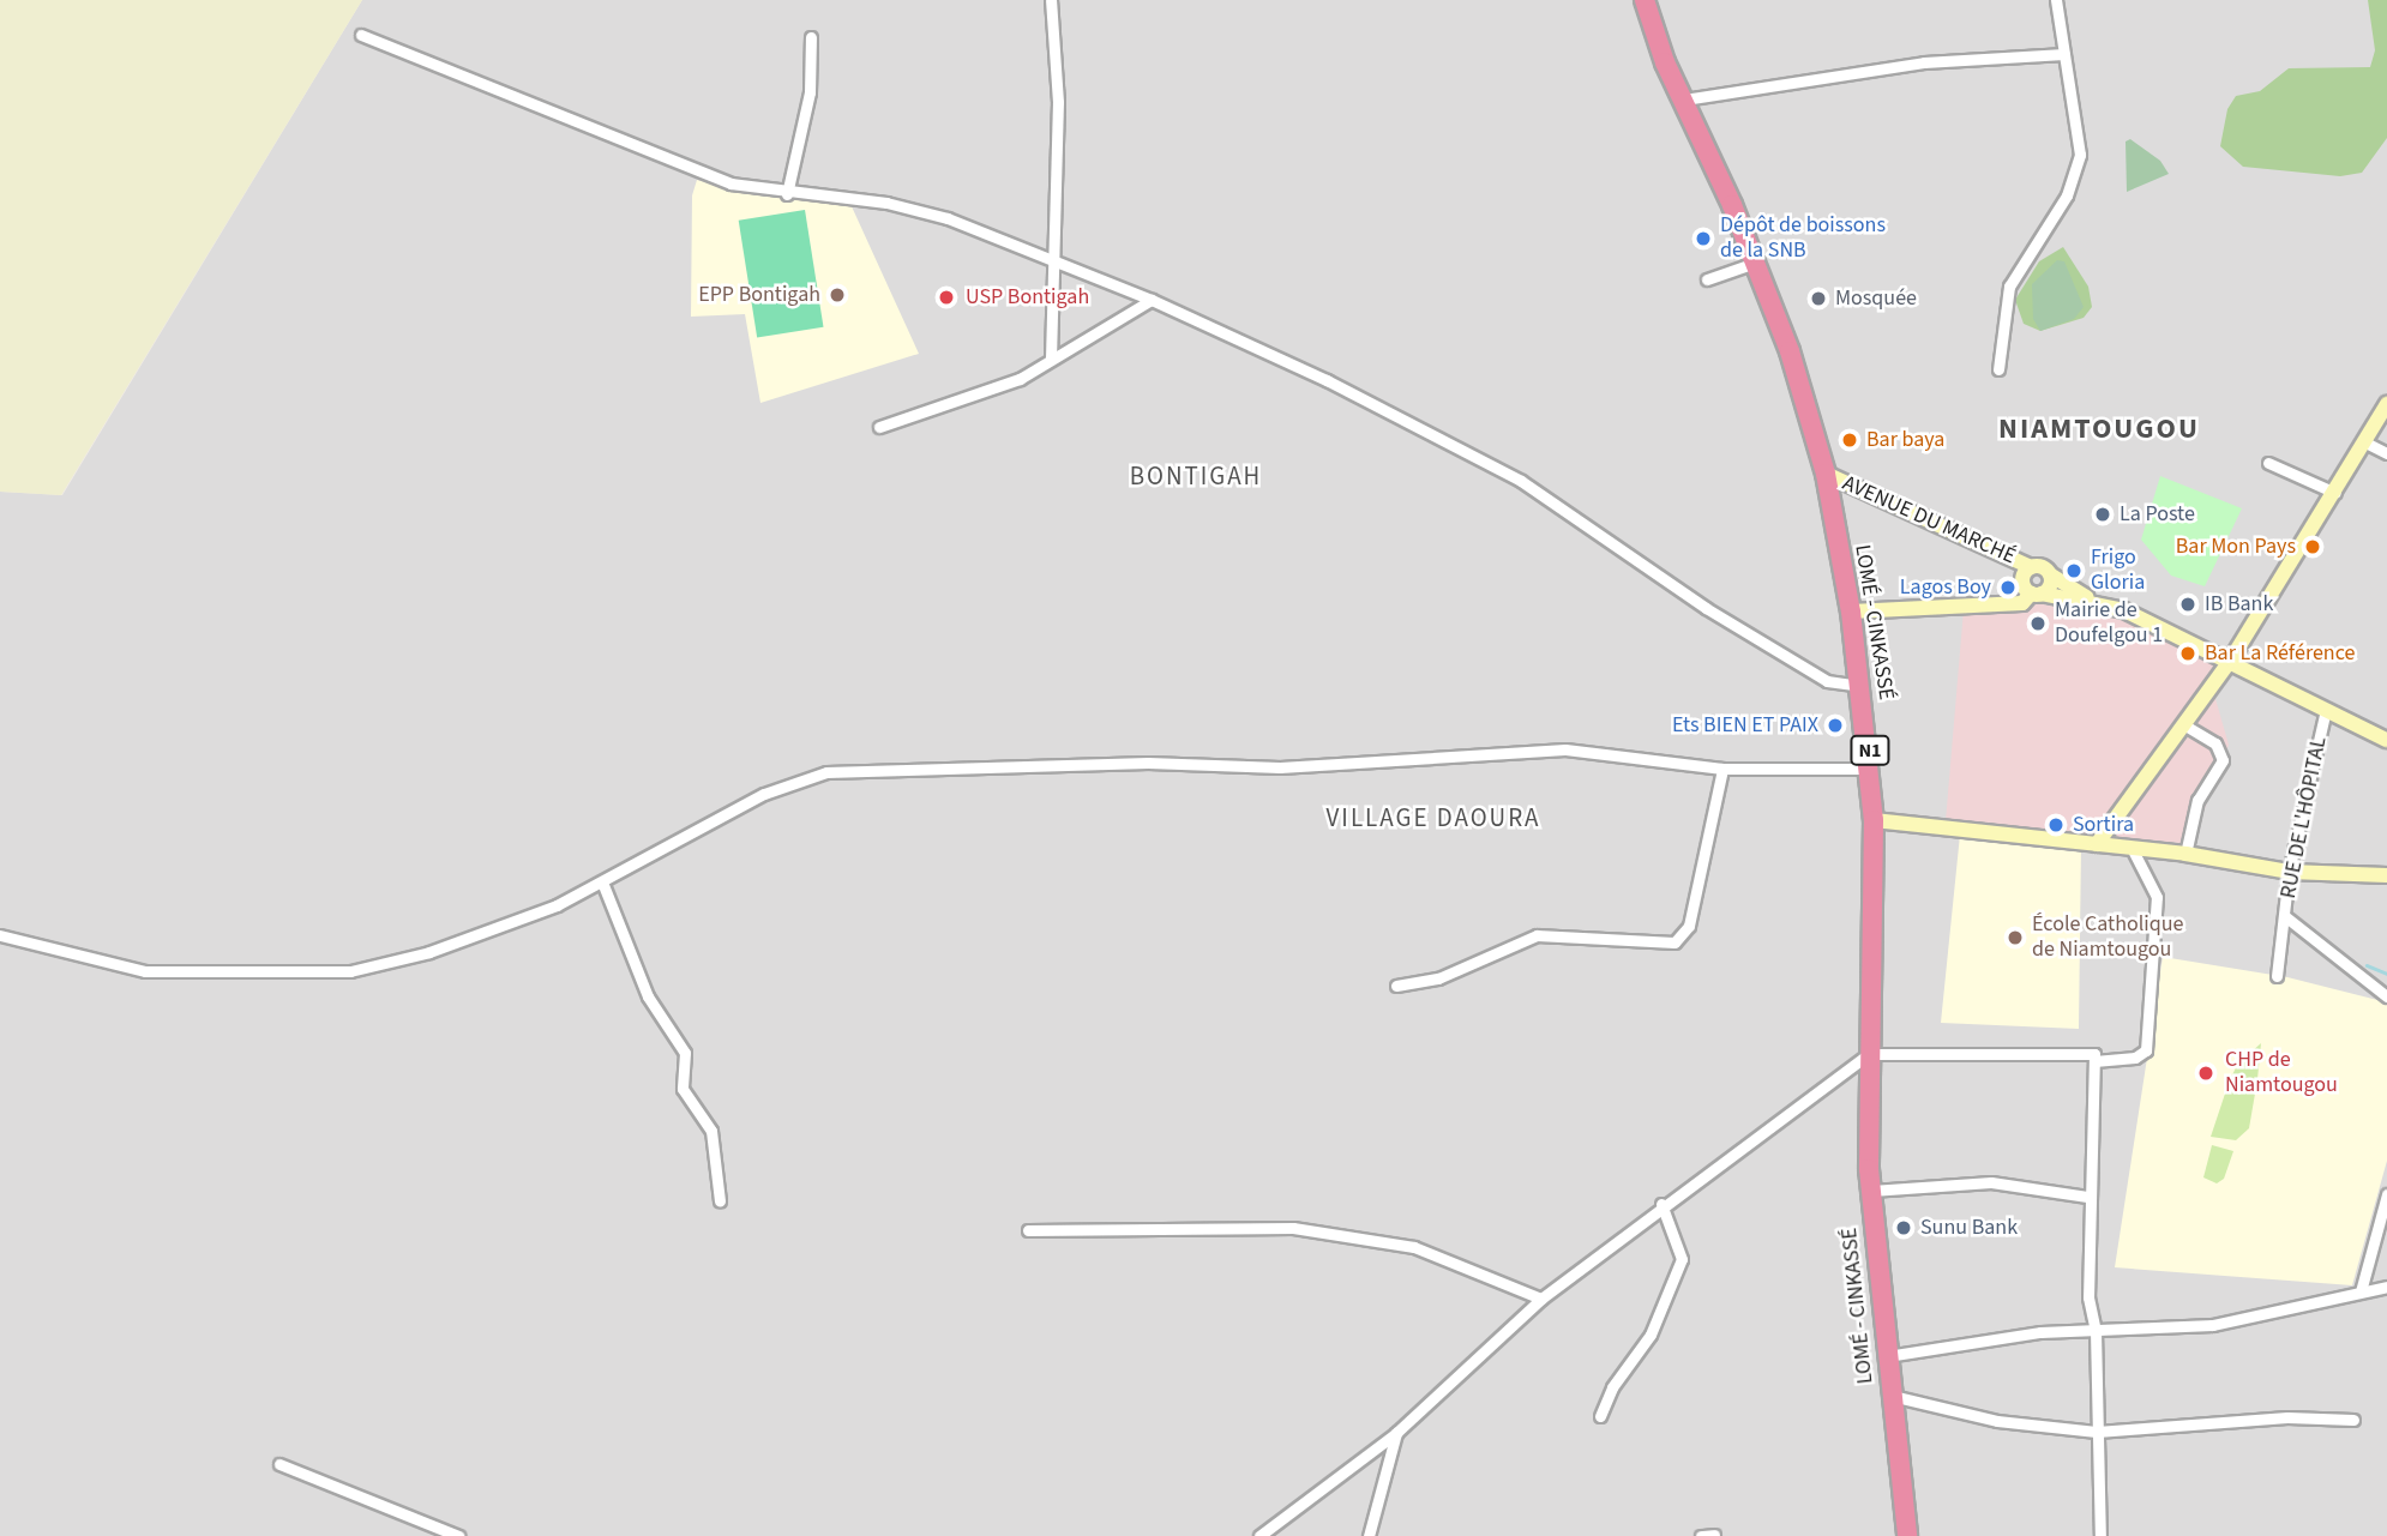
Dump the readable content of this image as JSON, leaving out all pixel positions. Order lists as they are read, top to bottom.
{
  "streets": {
    "highway": ["LOMÉ - CINKASSÉ", "N1"],
    "main road": ["AVENUE DU MARCHÉ"],
    "street": ["RUE DE L'HÔPITAL"]
  },
  "crossings": [
    ["AVENUE DU MARCHÉ", "LOMÉ - CINKASSÉ"]
  ],
  "districts": ["NIAMTOUGOU", "BONTIGAH", "VILLAGE DAOURA"],
  "places": [
    "Dépôt de boissons de la SNB",
    "EPP Bontigah",
    "USP Bontigah",
    "Mosquée",
    "Bar baya",
    "La Poste",
    "Bar Mon Pays",
    "Frigo Gloria",
    "Lagos Boy",
    "IB Bank",
    "Mairie de Doufelgou 1",
    "Bar La Référence",
    "Ets BIEN ET PAIX",
    "Sortira",
    "École Catholique de Niamtougou",
    "CHP de Niamtougou",
    "Sunu Bank"
  ]
}
